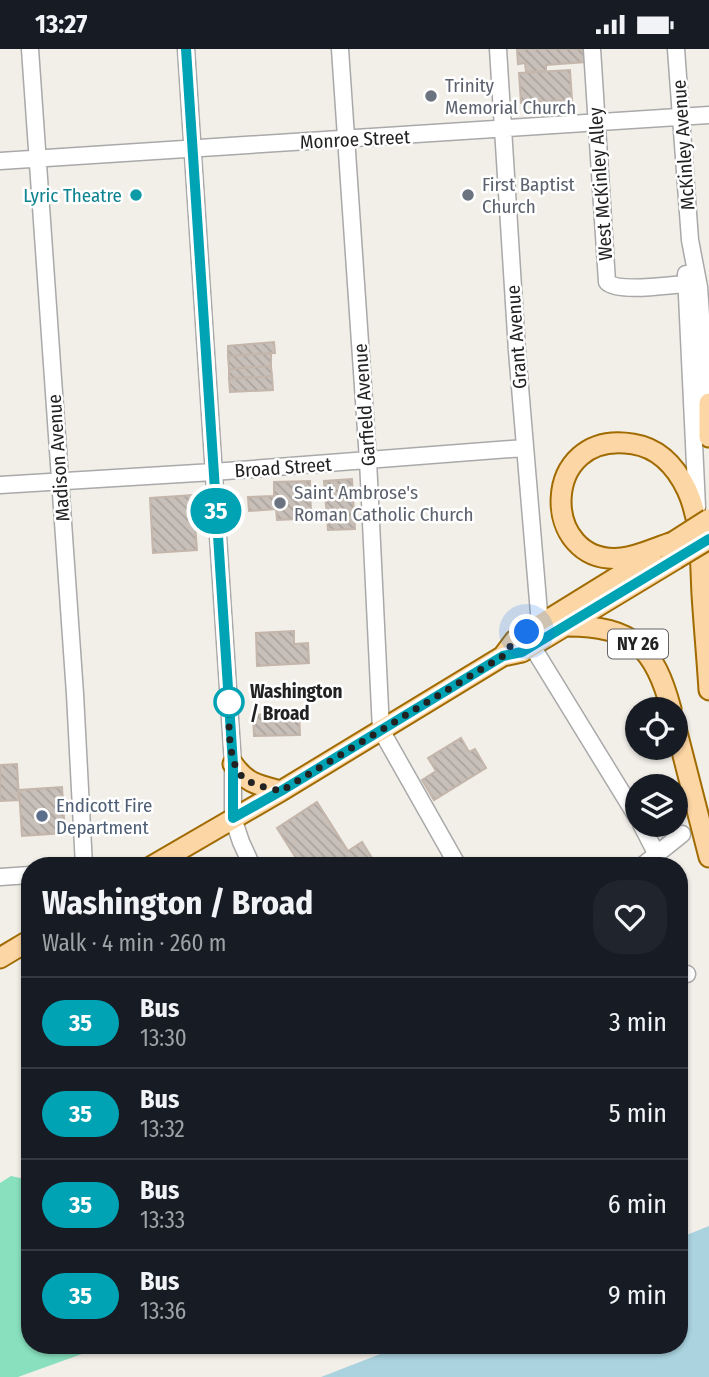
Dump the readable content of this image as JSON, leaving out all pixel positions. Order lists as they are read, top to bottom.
{
  "streets": {
    "main road": ["NY 26"],
    "street": [
      "Monroe Street",
      "McKinley Avenue",
      "West McKinley Alley",
      "Grant Avenue",
      "Garfield Avenue",
      "Madison Avenue",
      "Broad Street"
    ]
  },
  "crossings": [
    ["Monroe Street", "McKinley Avenue"],
    ["Monroe Street", "West McKinley Alley"],
    ["Monroe Street", "Grant Avenue"],
    ["Monroe Street", "Garfield Avenue"],
    ["Monroe Street", "Madison Avenue"],
    ["McKinley Avenue", "West McKinley Alley"],
    ["Grant Avenue", "Broad Street"],
    ["Garfield Avenue", "Broad Street"],
    ["Madison Avenue", "Broad Street"]
  ],
  "places": [
    "Trinity Memorial Church",
    "Lyric Theatre",
    "First Baptist Church",
    "Saint Ambrose's Roman Catholic Church",
    "Washington / Broad",
    "Endicott Fire Department"
  ],
  "lines": ["bus line 35"],
  "page": {
    "status": "13:27",
    "on_map": "35",
    "heading": ["Washington / Broad", "Walk · 4 min · 260 m"],
    "list": [
      {
        "mark": "35",
        "name": "Bus",
        "note": "13:30",
        "value": "3 min"
      },
      {
        "mark": "35",
        "name": "Bus",
        "note": "13:32",
        "value": "5 min"
      },
      {
        "mark": "35",
        "name": "Bus",
        "note": "13:33",
        "value": "6 min"
      },
      {
        "mark": "35",
        "name": "Bus",
        "note": "13:36",
        "value": "9 min"
      }
    ]
  }
}
